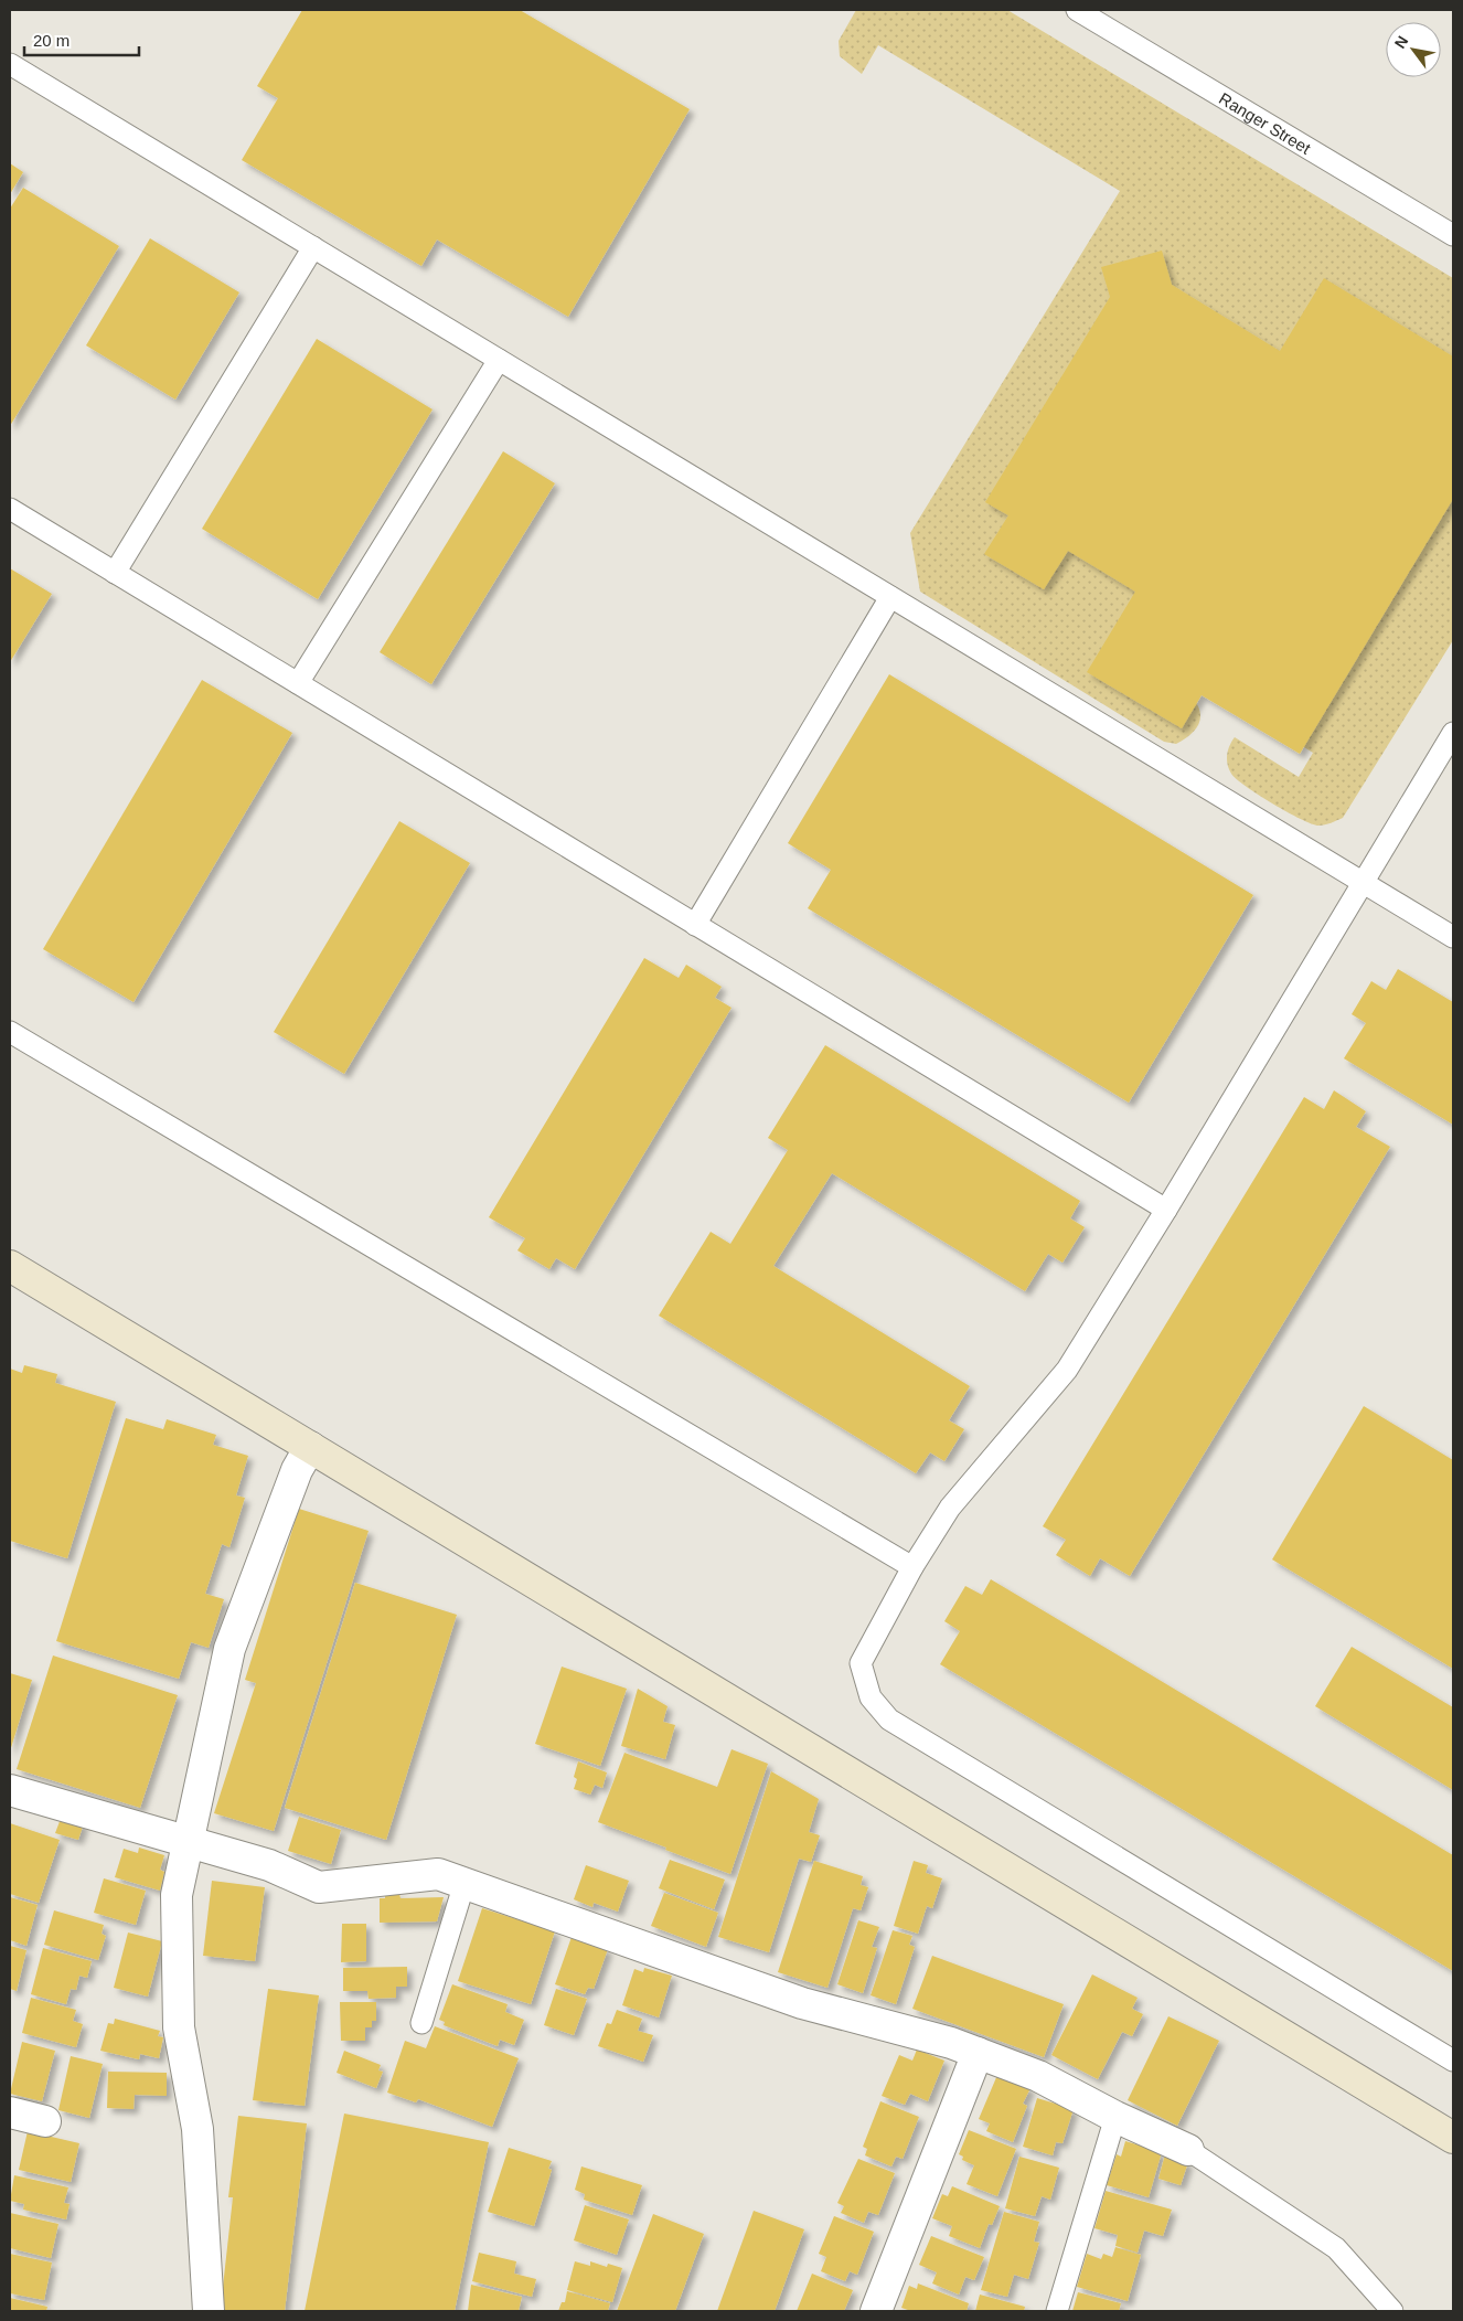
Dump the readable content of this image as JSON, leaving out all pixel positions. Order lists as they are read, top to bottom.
{
  "streets": {
    "lane": ["Ranger Street"]
  },
  "scale_bar": "20 m",
  "north": "top left"
}
